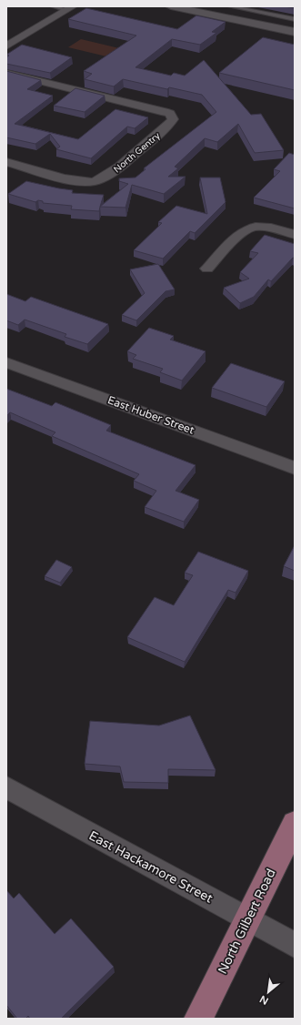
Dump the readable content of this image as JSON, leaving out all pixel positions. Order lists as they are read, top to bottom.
{
  "streets": {
    "main road": ["North Gilbert Road"],
    "street": ["North Gentry", "East Huber Street", "East Hackamore Street"]
  },
  "crossings": [
    ["East Hackamore Street", "North Gilbert Road"]
  ],
  "north": "bottom left"
}
